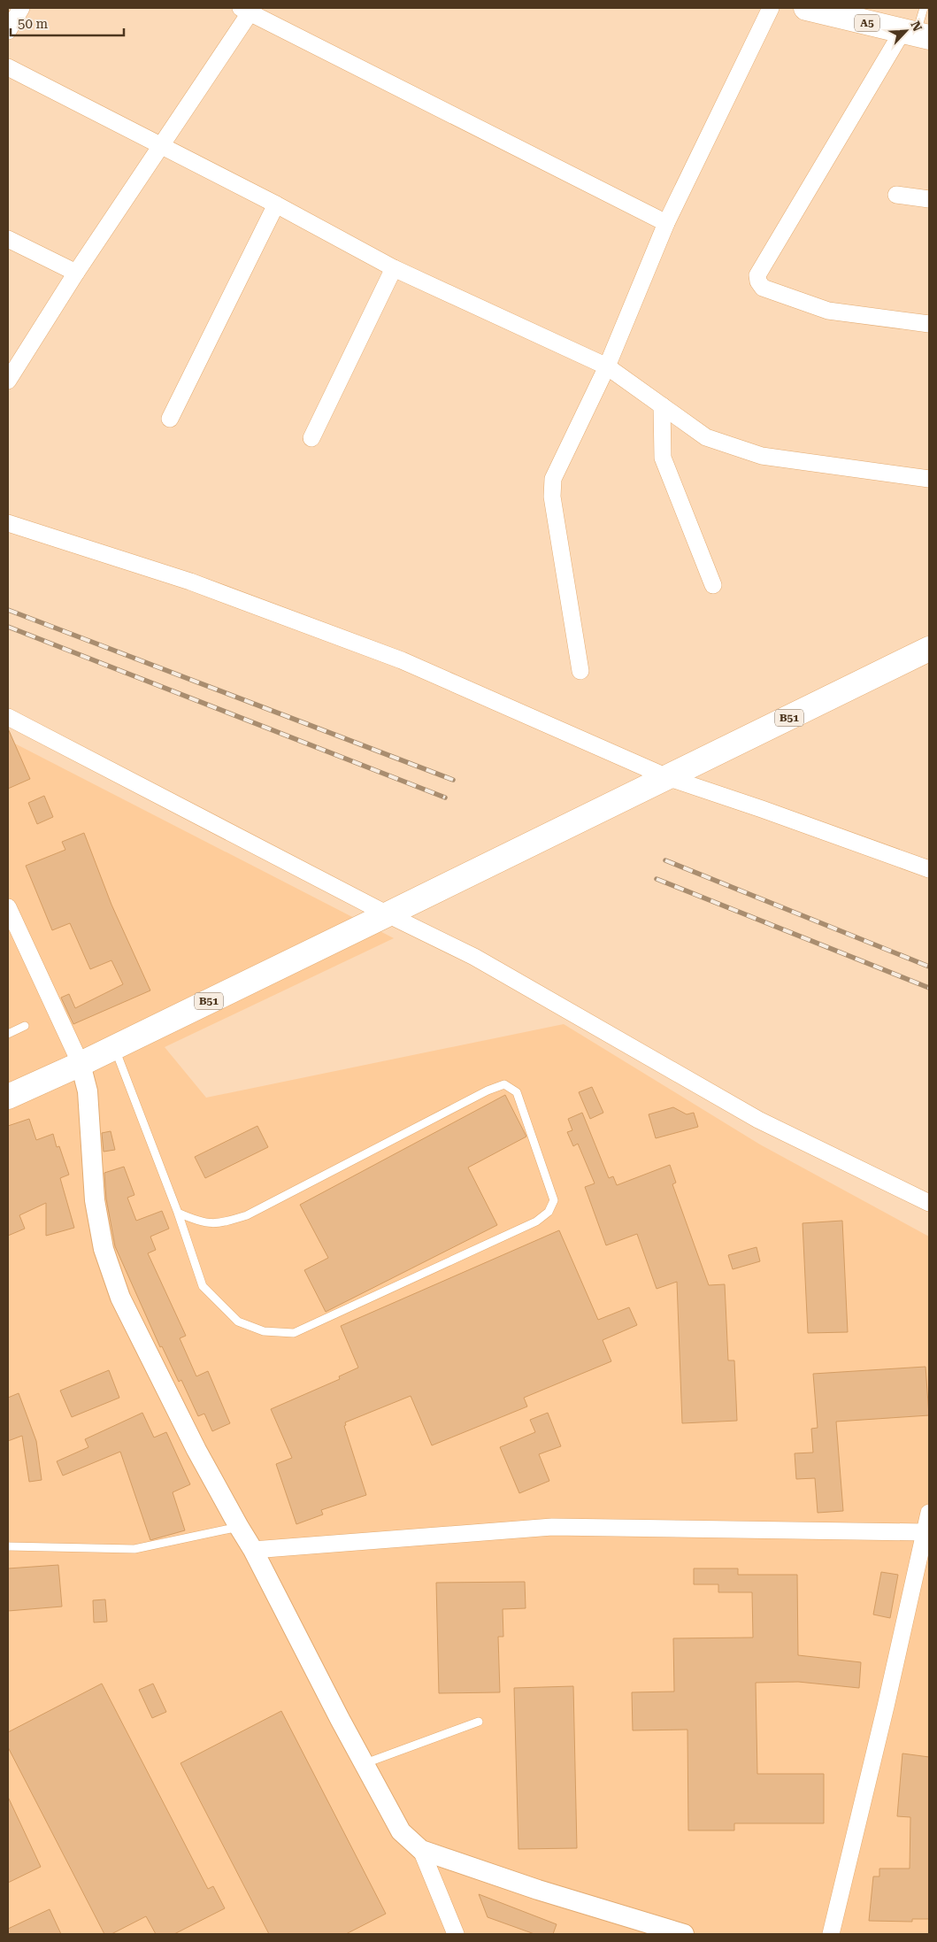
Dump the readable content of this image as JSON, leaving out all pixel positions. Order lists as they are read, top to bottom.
{
  "streets": {
    "highway": ["A5", "B51"]
  },
  "scale_bar": "50 m",
  "north": "top right"
}
